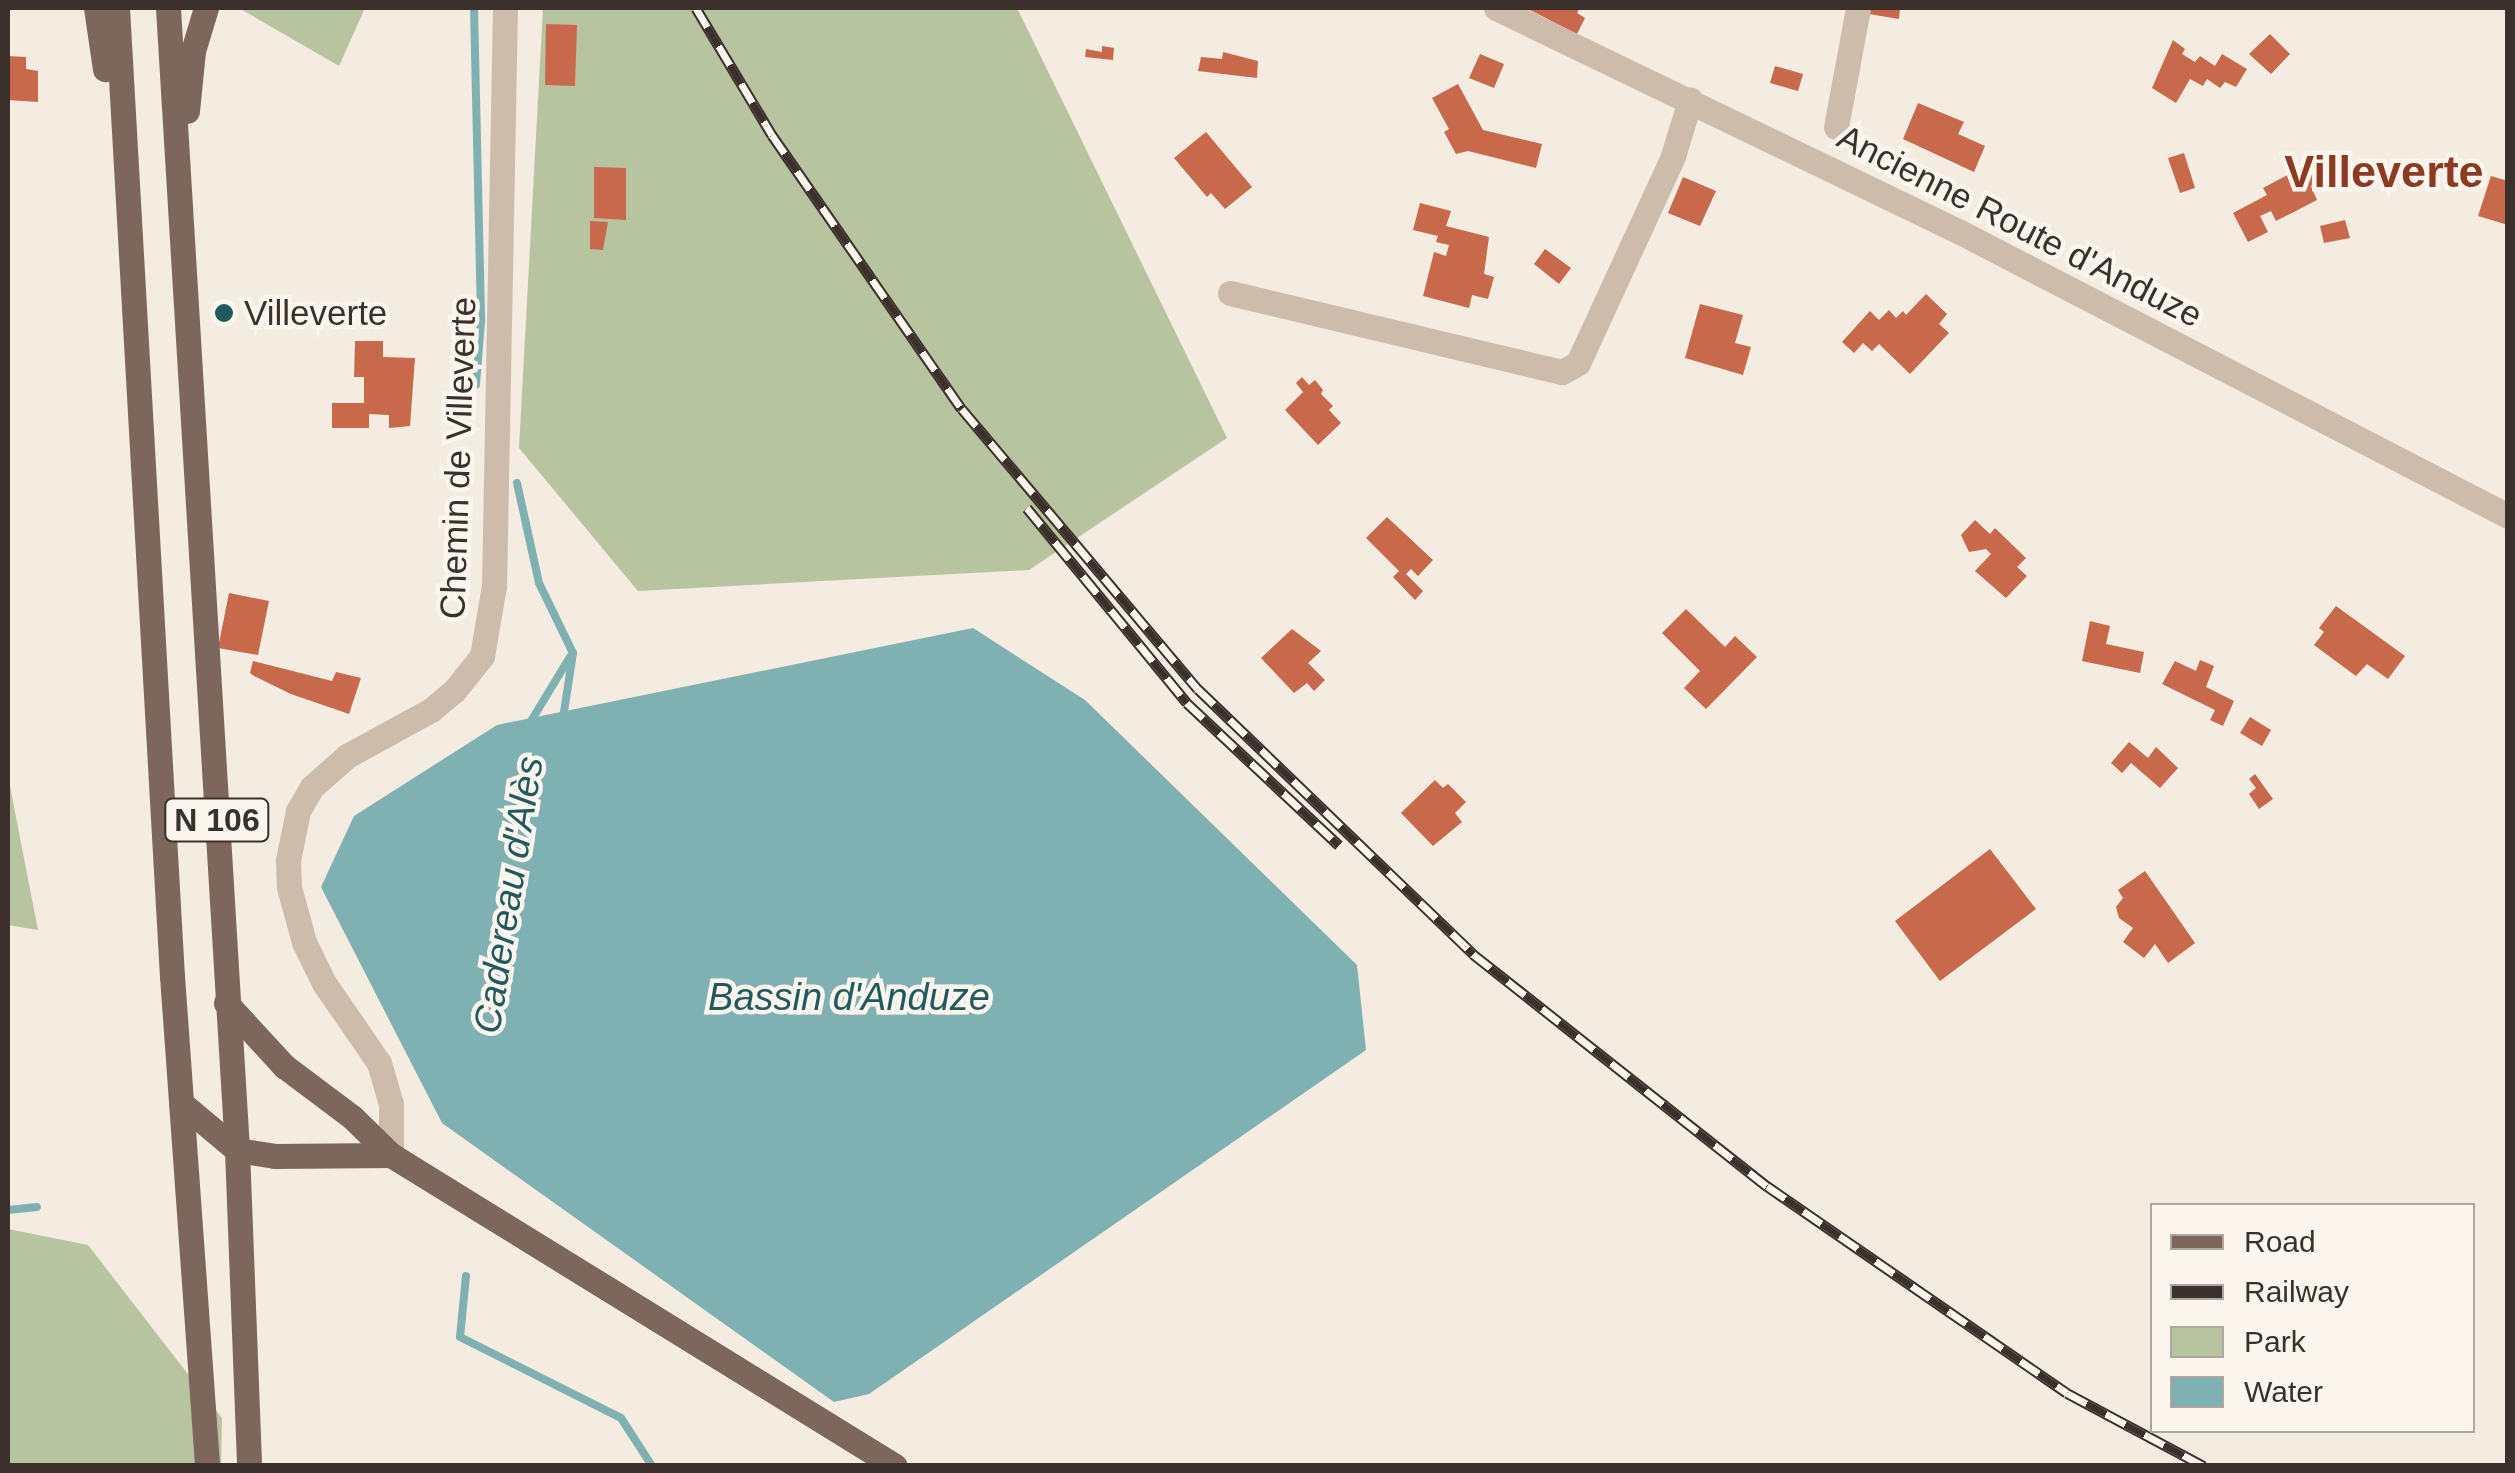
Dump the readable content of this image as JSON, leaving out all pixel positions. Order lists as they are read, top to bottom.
{
  "streets": {
    "main road": ["N 106"],
    "street": ["Ancienne Route d'Anduze", "Chemin de Villeverte"]
  },
  "districts": ["Villeverte"],
  "water": ["Cadereau d'Alès", "Bassin d'Anduze"],
  "places": ["Villeverte"],
  "legend": [
    "Road",
    "Railway",
    "Park",
    "Water"
  ]
}
